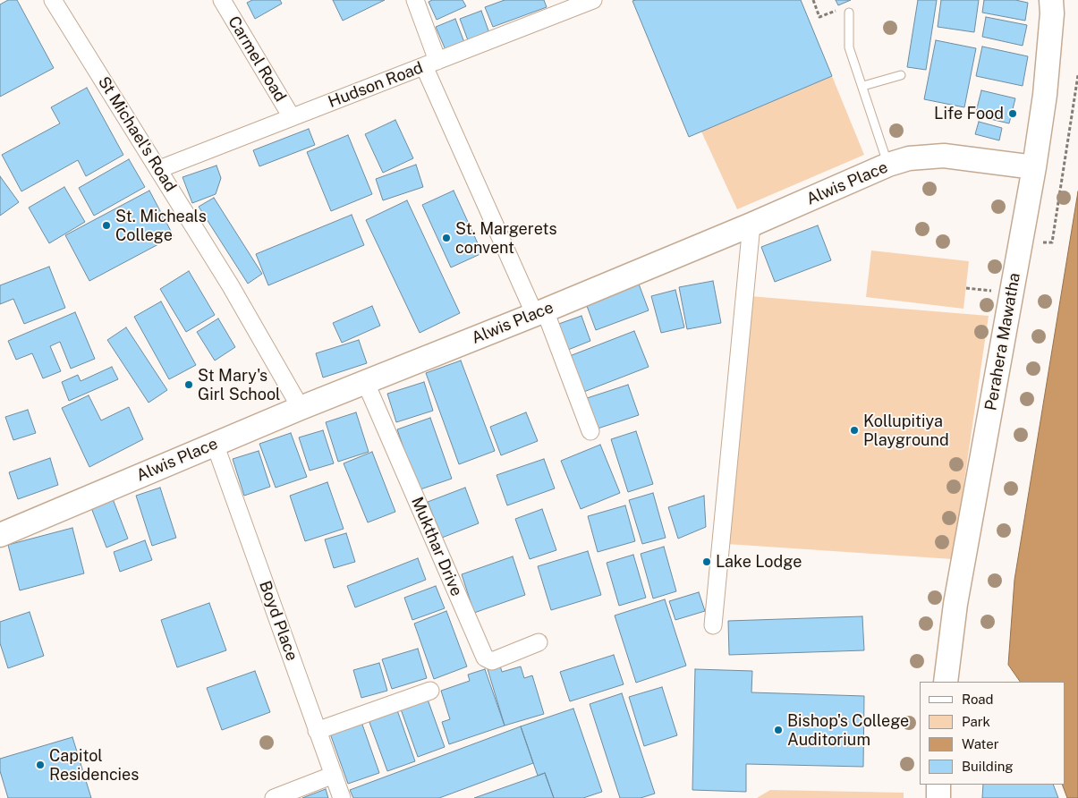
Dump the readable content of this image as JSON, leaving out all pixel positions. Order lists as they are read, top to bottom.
{
  "streets": {
    "street": [
      "Carmel Road",
      "Hudson Road",
      "St Michael's Road",
      "Alwis Place",
      "Perahera Mawatha",
      "Mukthar Drive",
      "Boyd Place"
    ]
  },
  "crossings": [
    ["Carmel Road", "Hudson Road"],
    ["Hudson Road", "St Michael's Road"],
    ["St Michael's Road", "Alwis Place"],
    ["Alwis Place", "Perahera Mawatha"],
    ["Alwis Place", "Mukthar Drive"],
    ["Alwis Place", "Boyd Place"]
  ],
  "places": [
    "Life Food",
    "St. Micheals College",
    "St. Margerets convent",
    "St Mary's Girl School",
    "Kollupitiya Playground",
    "Lake Lodge",
    "Bishop's College Auditorium",
    "Capitol Residencies"
  ],
  "legend": [
    "Road",
    "Park",
    "Water",
    "Building"
  ]
}
